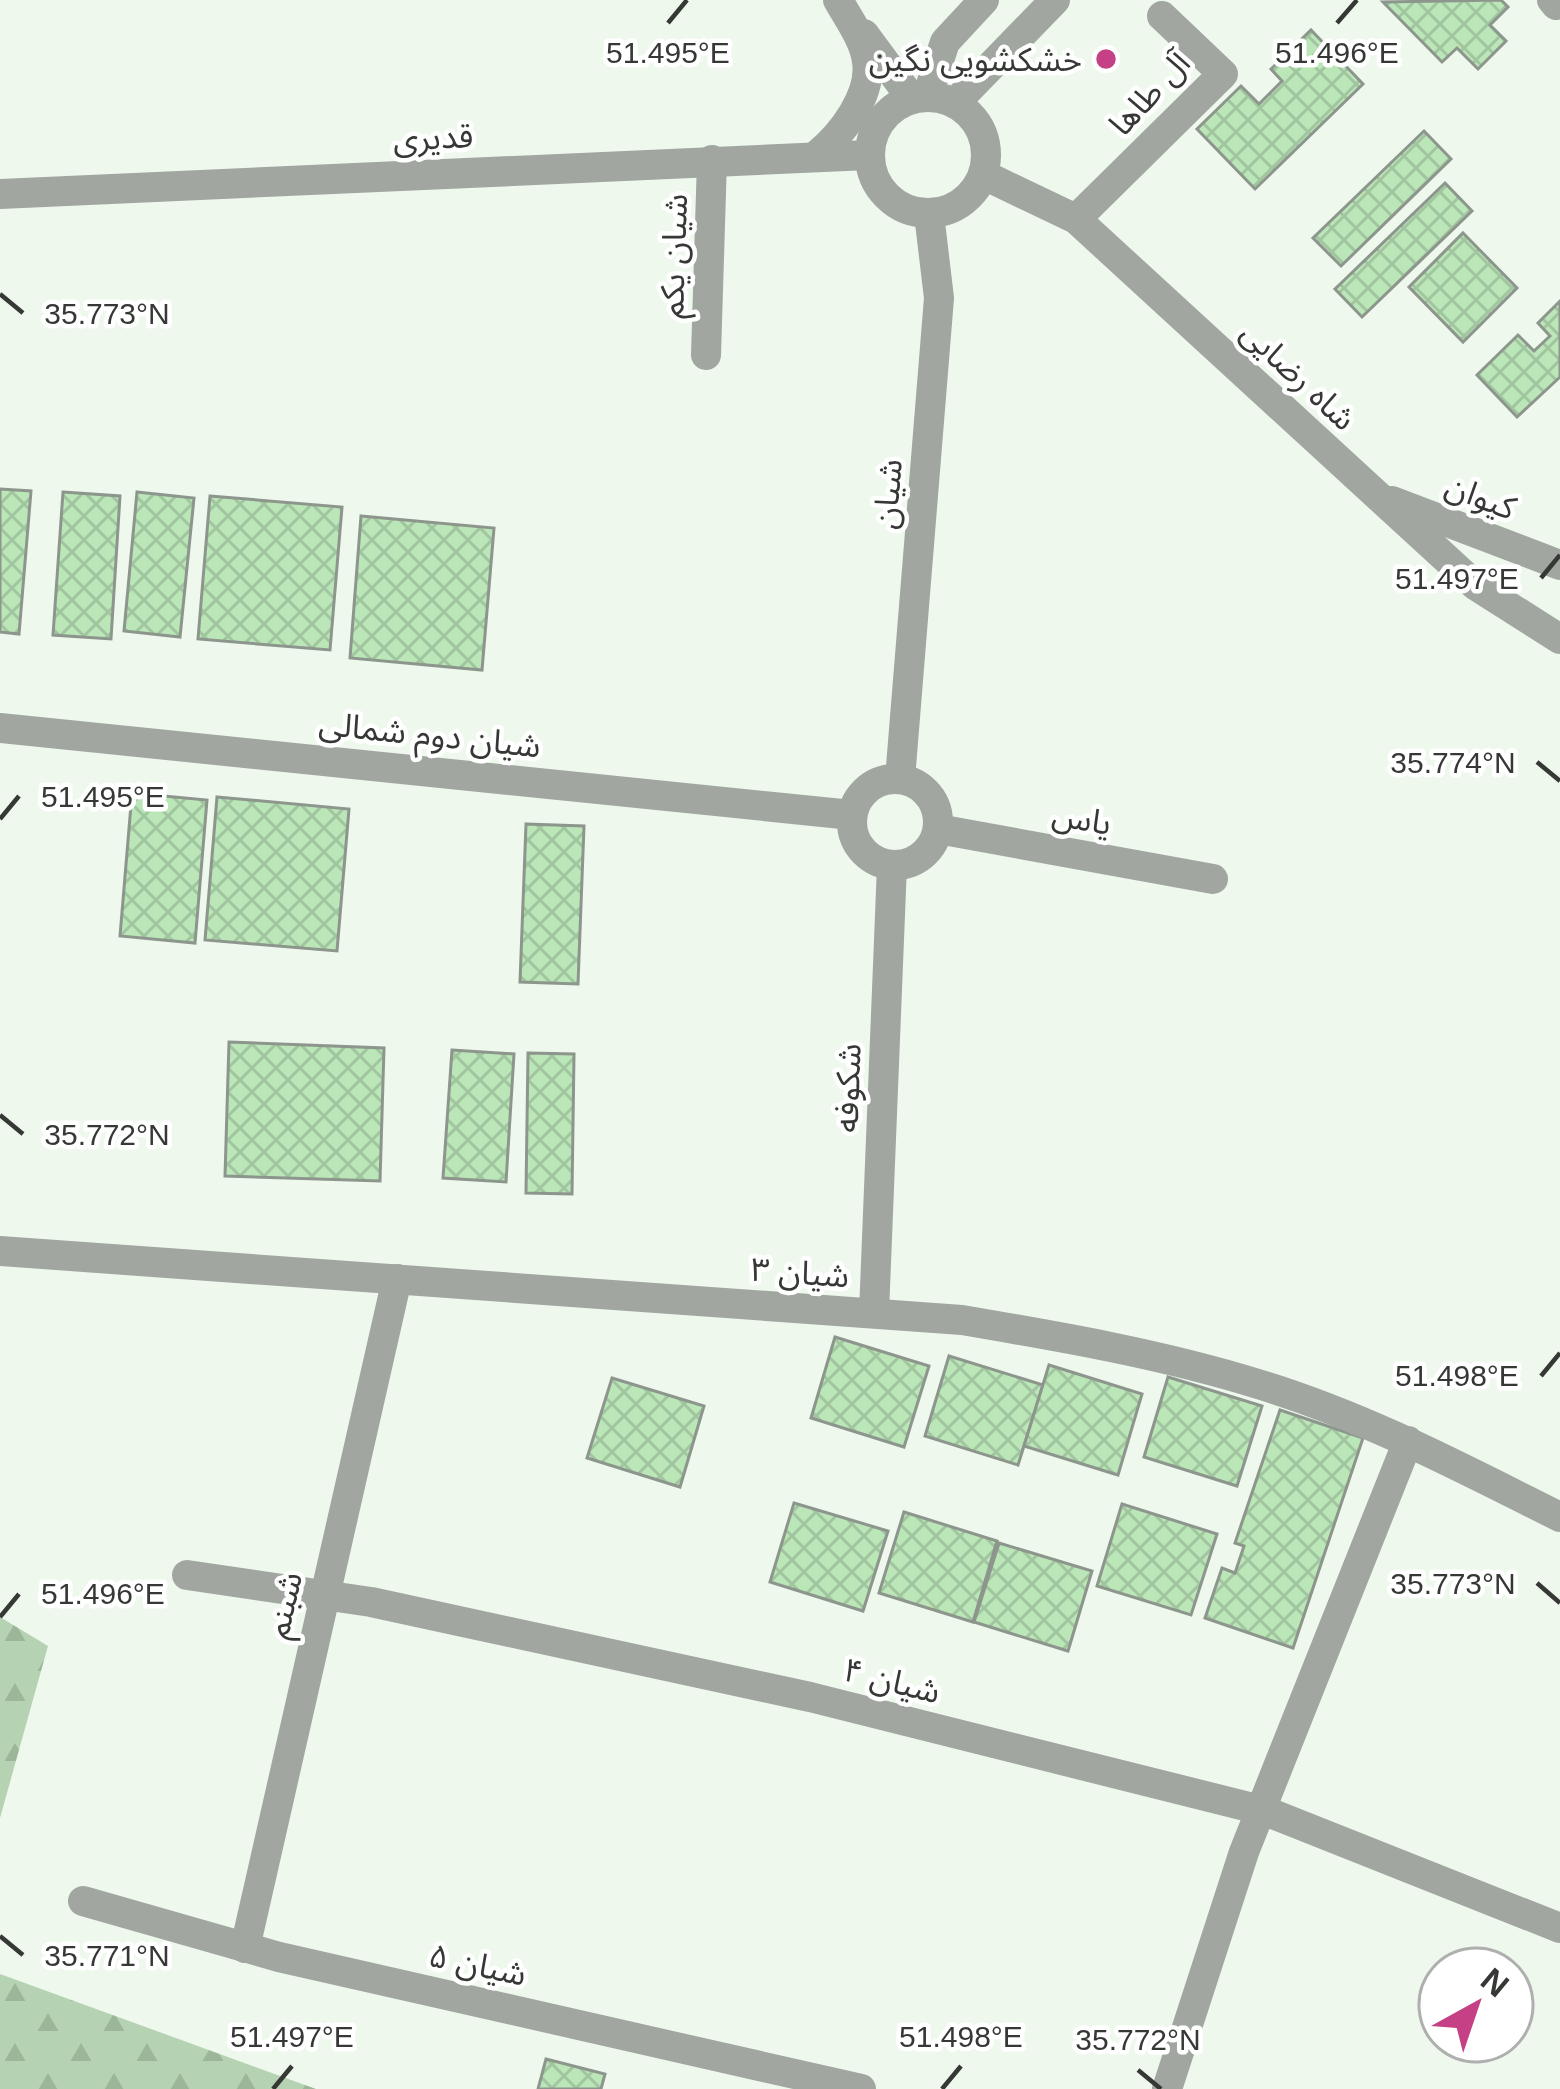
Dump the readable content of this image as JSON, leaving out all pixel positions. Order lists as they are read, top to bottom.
{
  "streets": {
    "street": [
      "آل طاها",
      "قدیری",
      "شیان یکم",
      "شاه رضایی",
      "شیان",
      "کیوان",
      "شیان دوم شمالی",
      "یاس",
      "شکوفه",
      "شیان ۳",
      "شبنم",
      "شیان ۴",
      "شیان ۵"
    ]
  },
  "crossings": [
    ["آل طاها", "شاه رضایی"],
    ["قدیری", "شیان یکم"],
    ["قدیری", "شاه رضایی"],
    ["قدیری", "شیان"],
    ["شاه رضایی", "شیان"],
    ["شاه رضایی", "کیوان"],
    ["شیان", "شیان دوم شمالی"],
    ["شیان", "یاس"],
    ["شیان", "شکوفه"],
    ["شیان دوم شمالی", "یاس"],
    ["شیان دوم شمالی", "شکوفه"],
    ["یاس", "شکوفه"],
    ["شکوفه", "شیان ۳"],
    ["شیان ۳", "شبنم"],
    ["شبنم", "شیان ۴"],
    ["شبنم", "شیان ۵"]
  ],
  "places": ["خشکشویی نگین"],
  "north": "top right",
  "coordinates": [
    "51.495°E",
    "51.496°E",
    "35.773°N",
    "51.497°E",
    "35.774°N",
    "35.772°N",
    "51.498°E",
    "35.771°N"
  ]
}
